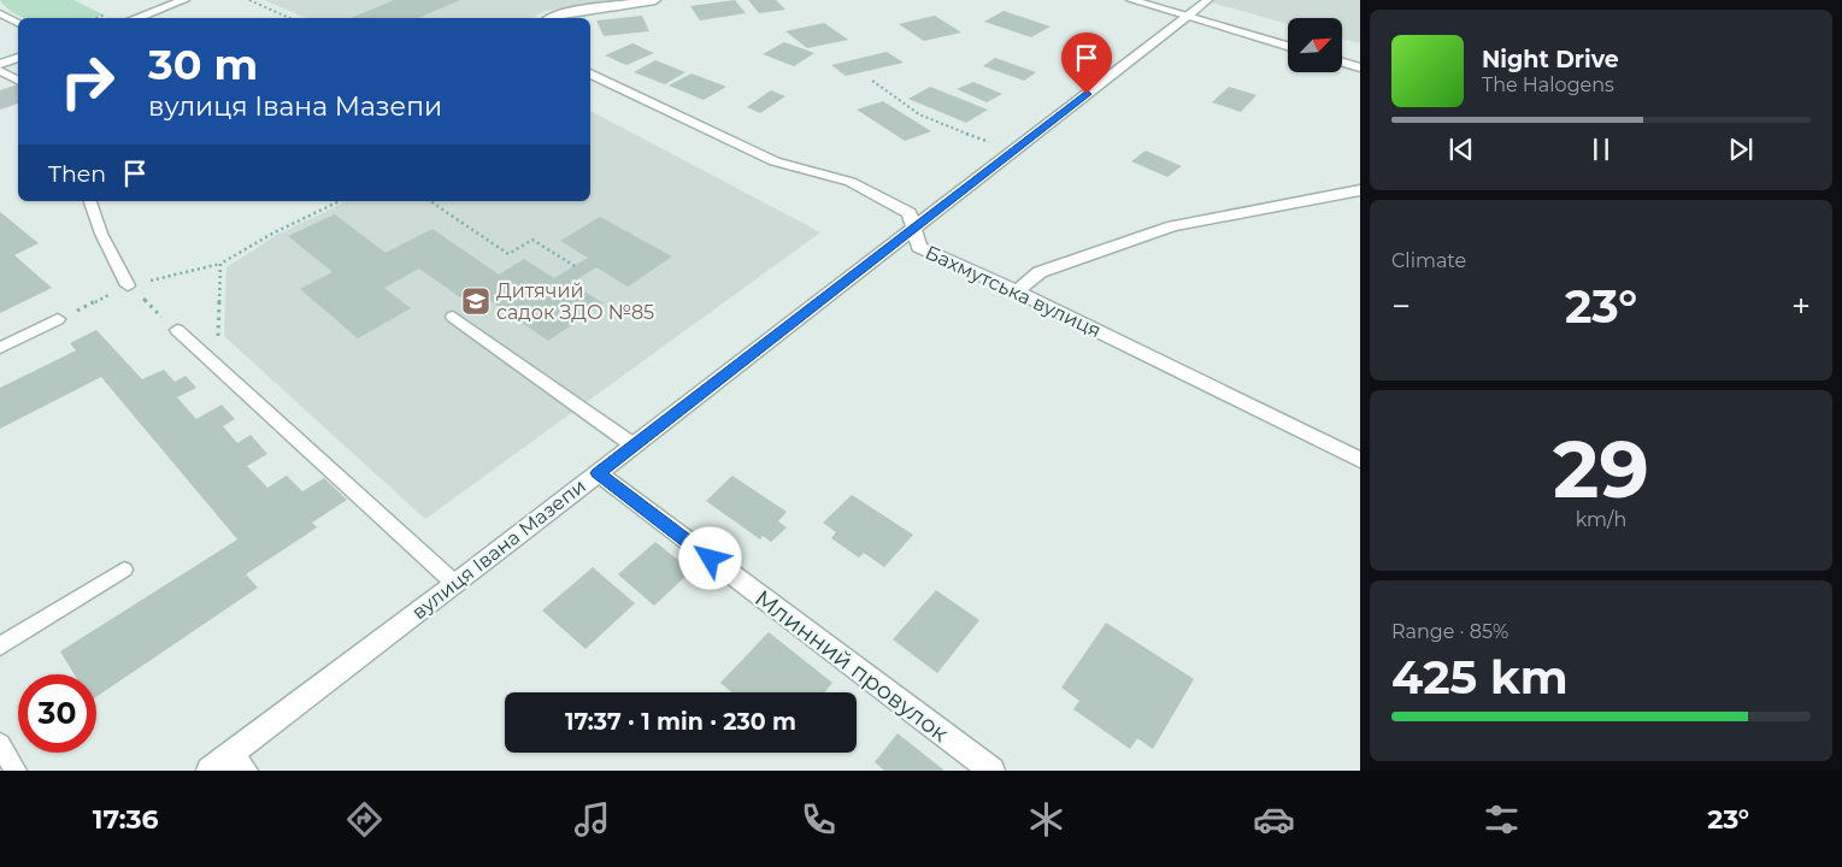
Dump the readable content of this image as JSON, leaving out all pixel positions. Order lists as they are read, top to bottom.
{
  "streets": {
    "street": ["Бахмутська вулиця", "вулиця Івана Мазепи", "Млинний провулок"]
  },
  "crossings": [
    ["Бахмутська вулиця", "вулиця Івана Мазепи"],
    ["вулиця Івана Мазепи", "Млинний провулок"]
  ],
  "places": {
    "school or university": ["Дитячий садок ЗДО №85"]
  },
  "north": "top right",
  "page": {
    "turn": ["30 m", "вулиця Івана Мазепи"],
    "song": ["Night Drive", "The Halogens"],
    "then": "Then",
    "tile": [
      "Climate",
      ["29", "km/h"],
      ["Range · 85%", "425 km"]
    ],
    "heat": ["−", "23°", "+"],
    "limit": "30",
    "trip": "17:37 · 1 min · 230 m",
    "tabs": ["17:36", "23°"]
  }
}
